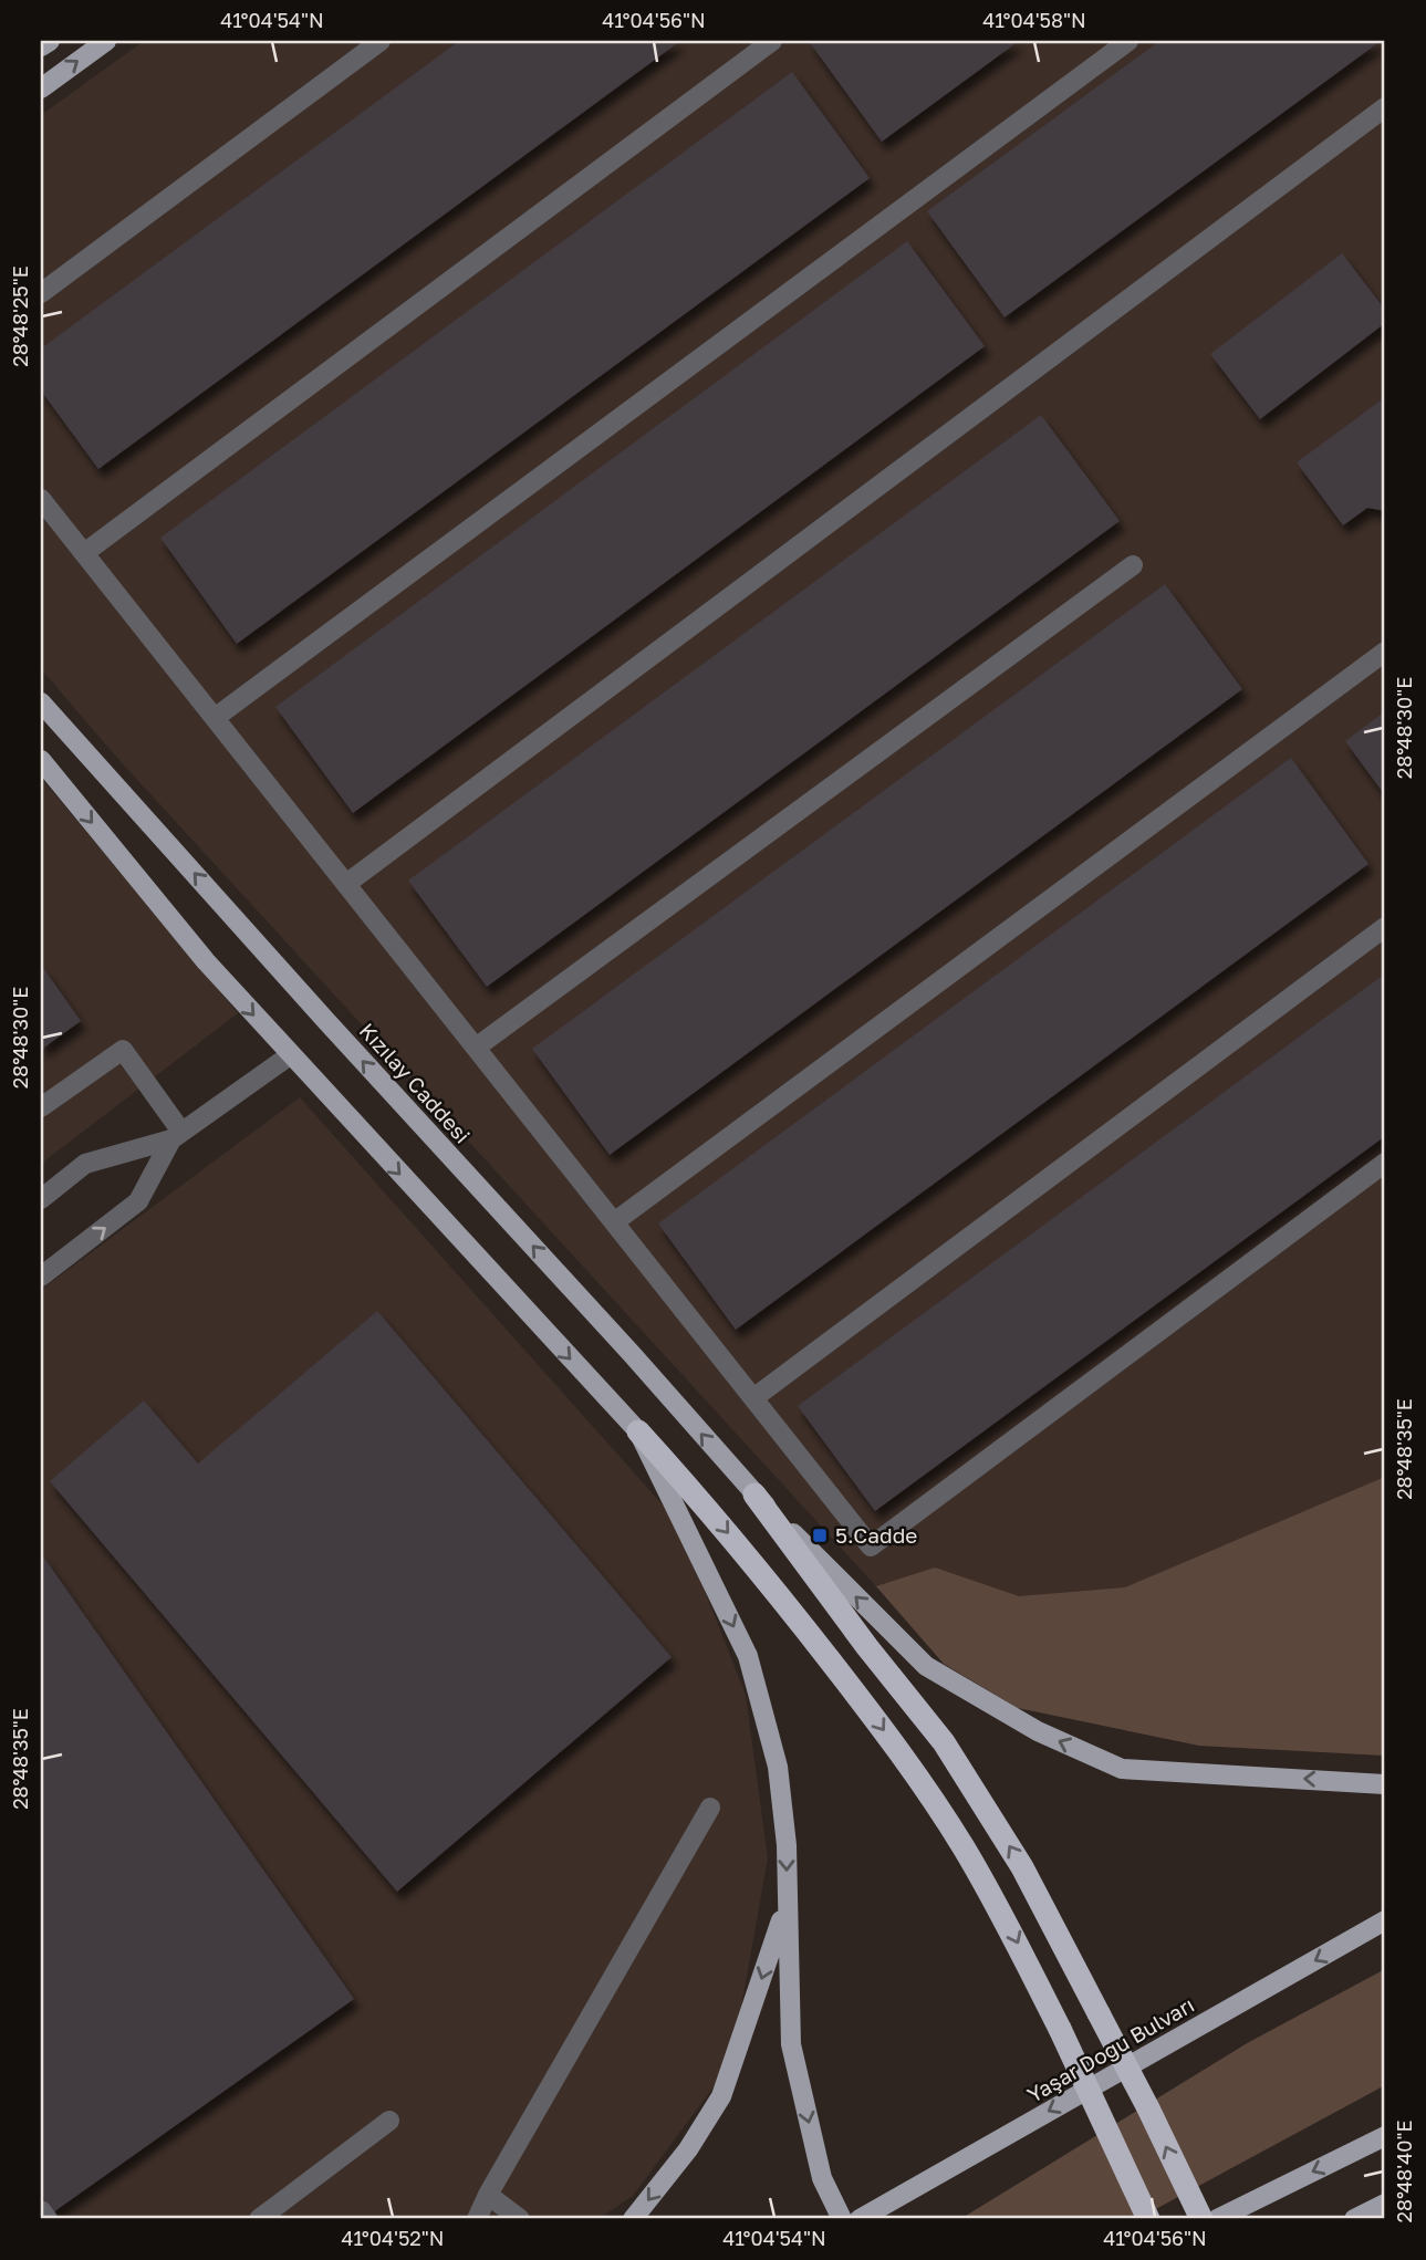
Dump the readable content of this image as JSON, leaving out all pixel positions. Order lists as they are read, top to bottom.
{
  "streets": {
    "main road": ["Kızılay Caddesi", "Yaşar Doğu Bulvarı"]
  },
  "one_way": ["Yaşar Doğu Bulvarı"],
  "places": {
    "transit": ["5.Cadde"]
  },
  "coordinates": [
    "41°04'54\"N",
    "41°04'56\"N",
    "41°04'58\"N",
    "28°48'25\"E",
    "28°48'30\"E",
    "28°48'35\"E",
    "28°48'40\"E",
    "41°04'52\"N"
  ]
}
